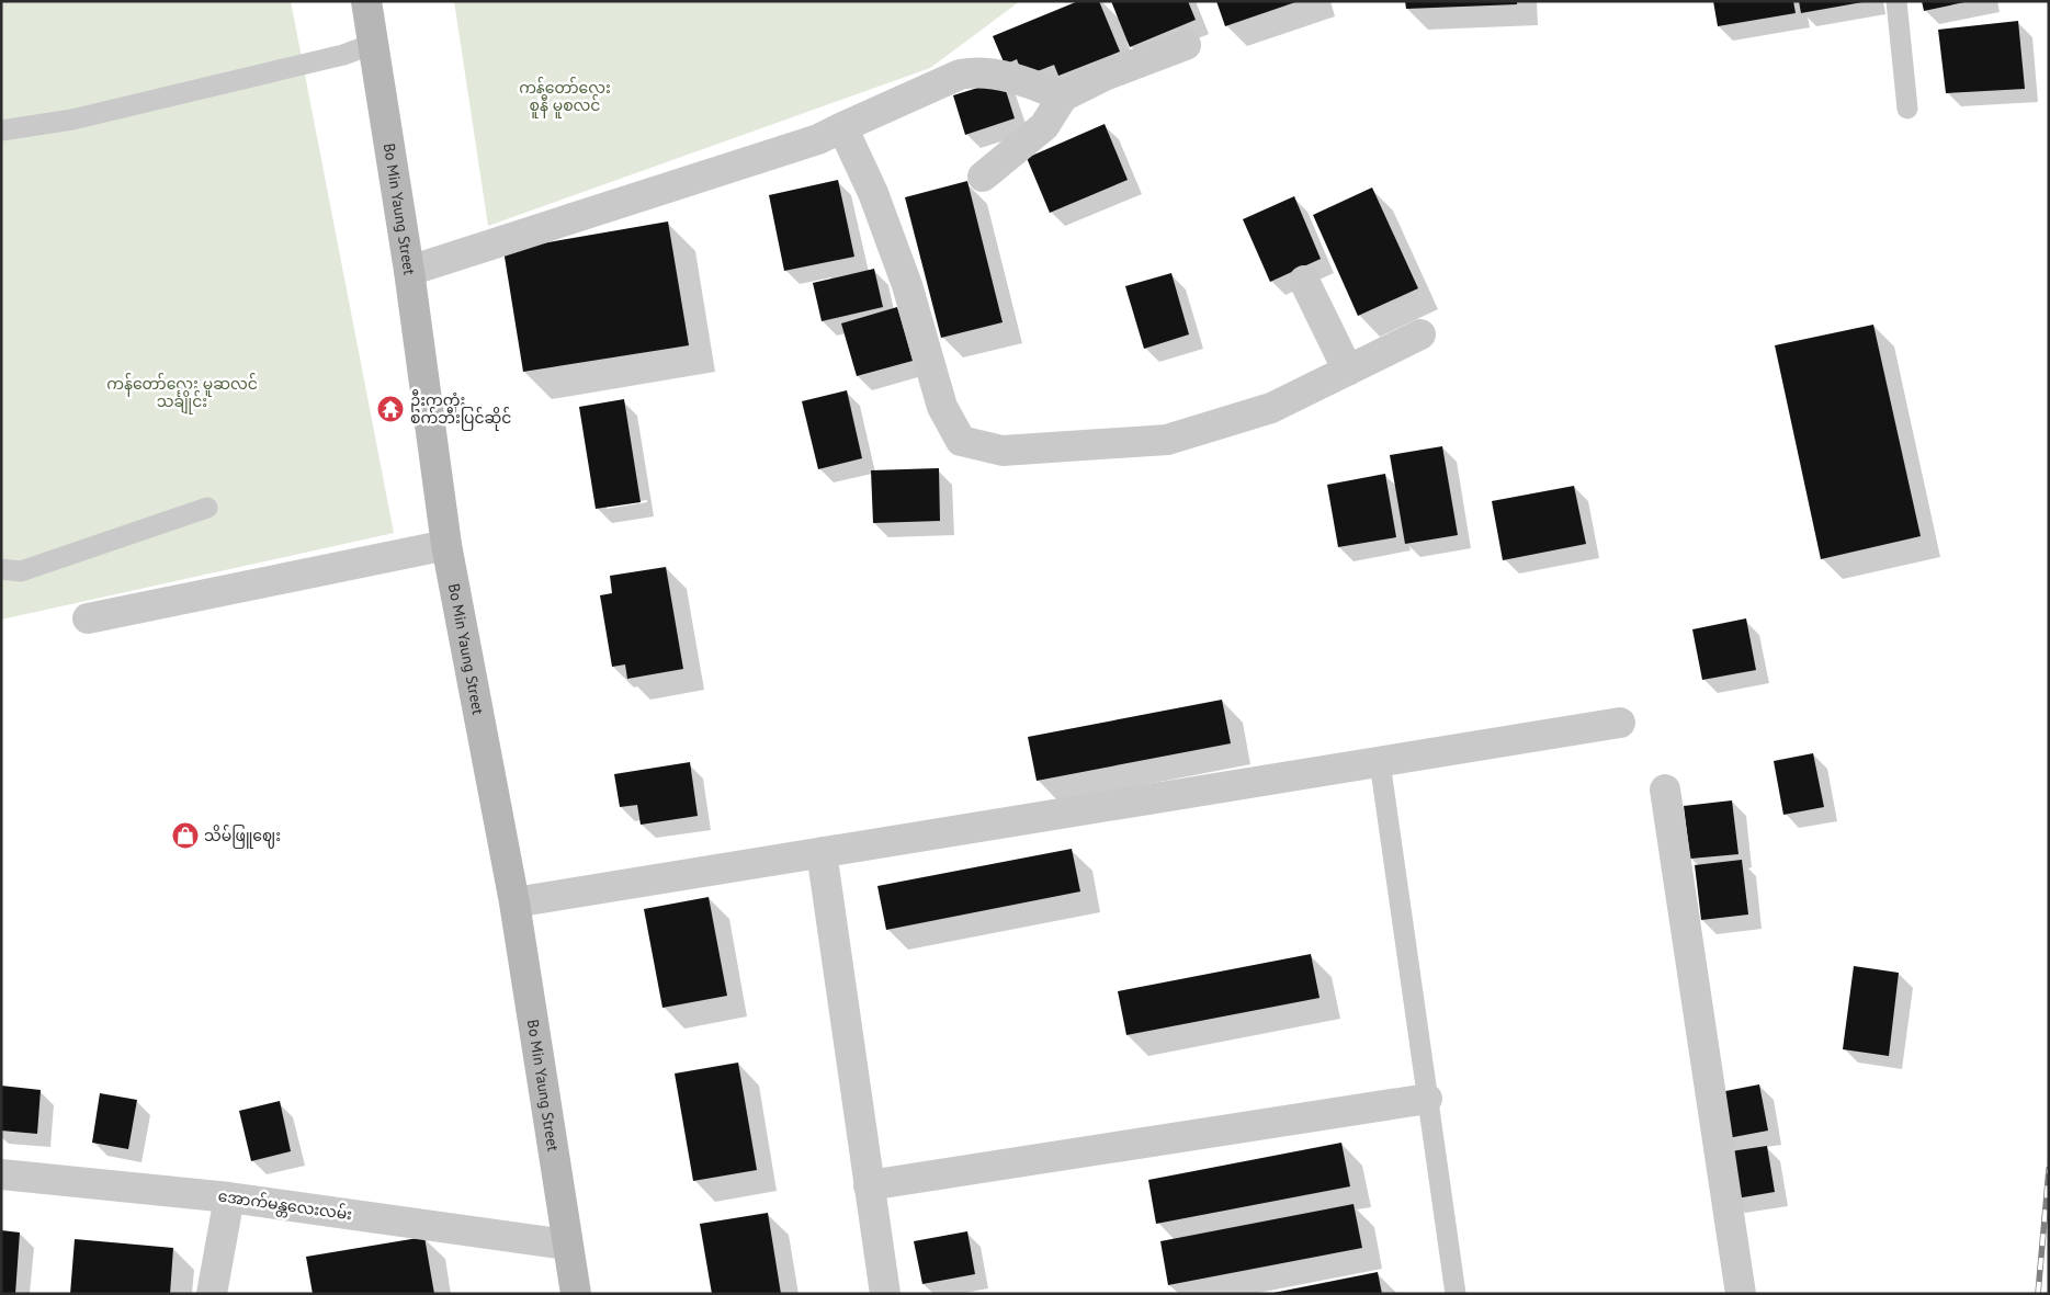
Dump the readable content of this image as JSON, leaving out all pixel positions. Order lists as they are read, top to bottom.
{
  "streets": {
    "main road": ["Bo Min Yaung Street"],
    "street": ["အောက်မန္တလေးလမ်း"]
  },
  "crossings": [
    ["Bo Min Yaung Street", "အောက်မန္တလေးလမ်း"]
  ],
  "parks": ["ကန်တော်လေး စူနီ မူစလင်", "ကန်တော်လေး မူဆလင် သင်္ချိုင်း"],
  "places": {
    "temple": ["ဦးကတုံး စက်ဘီးပြင်ဆိုင်"],
    "shop": ["သိမ်ဖြူဈေး"]
  }
}
